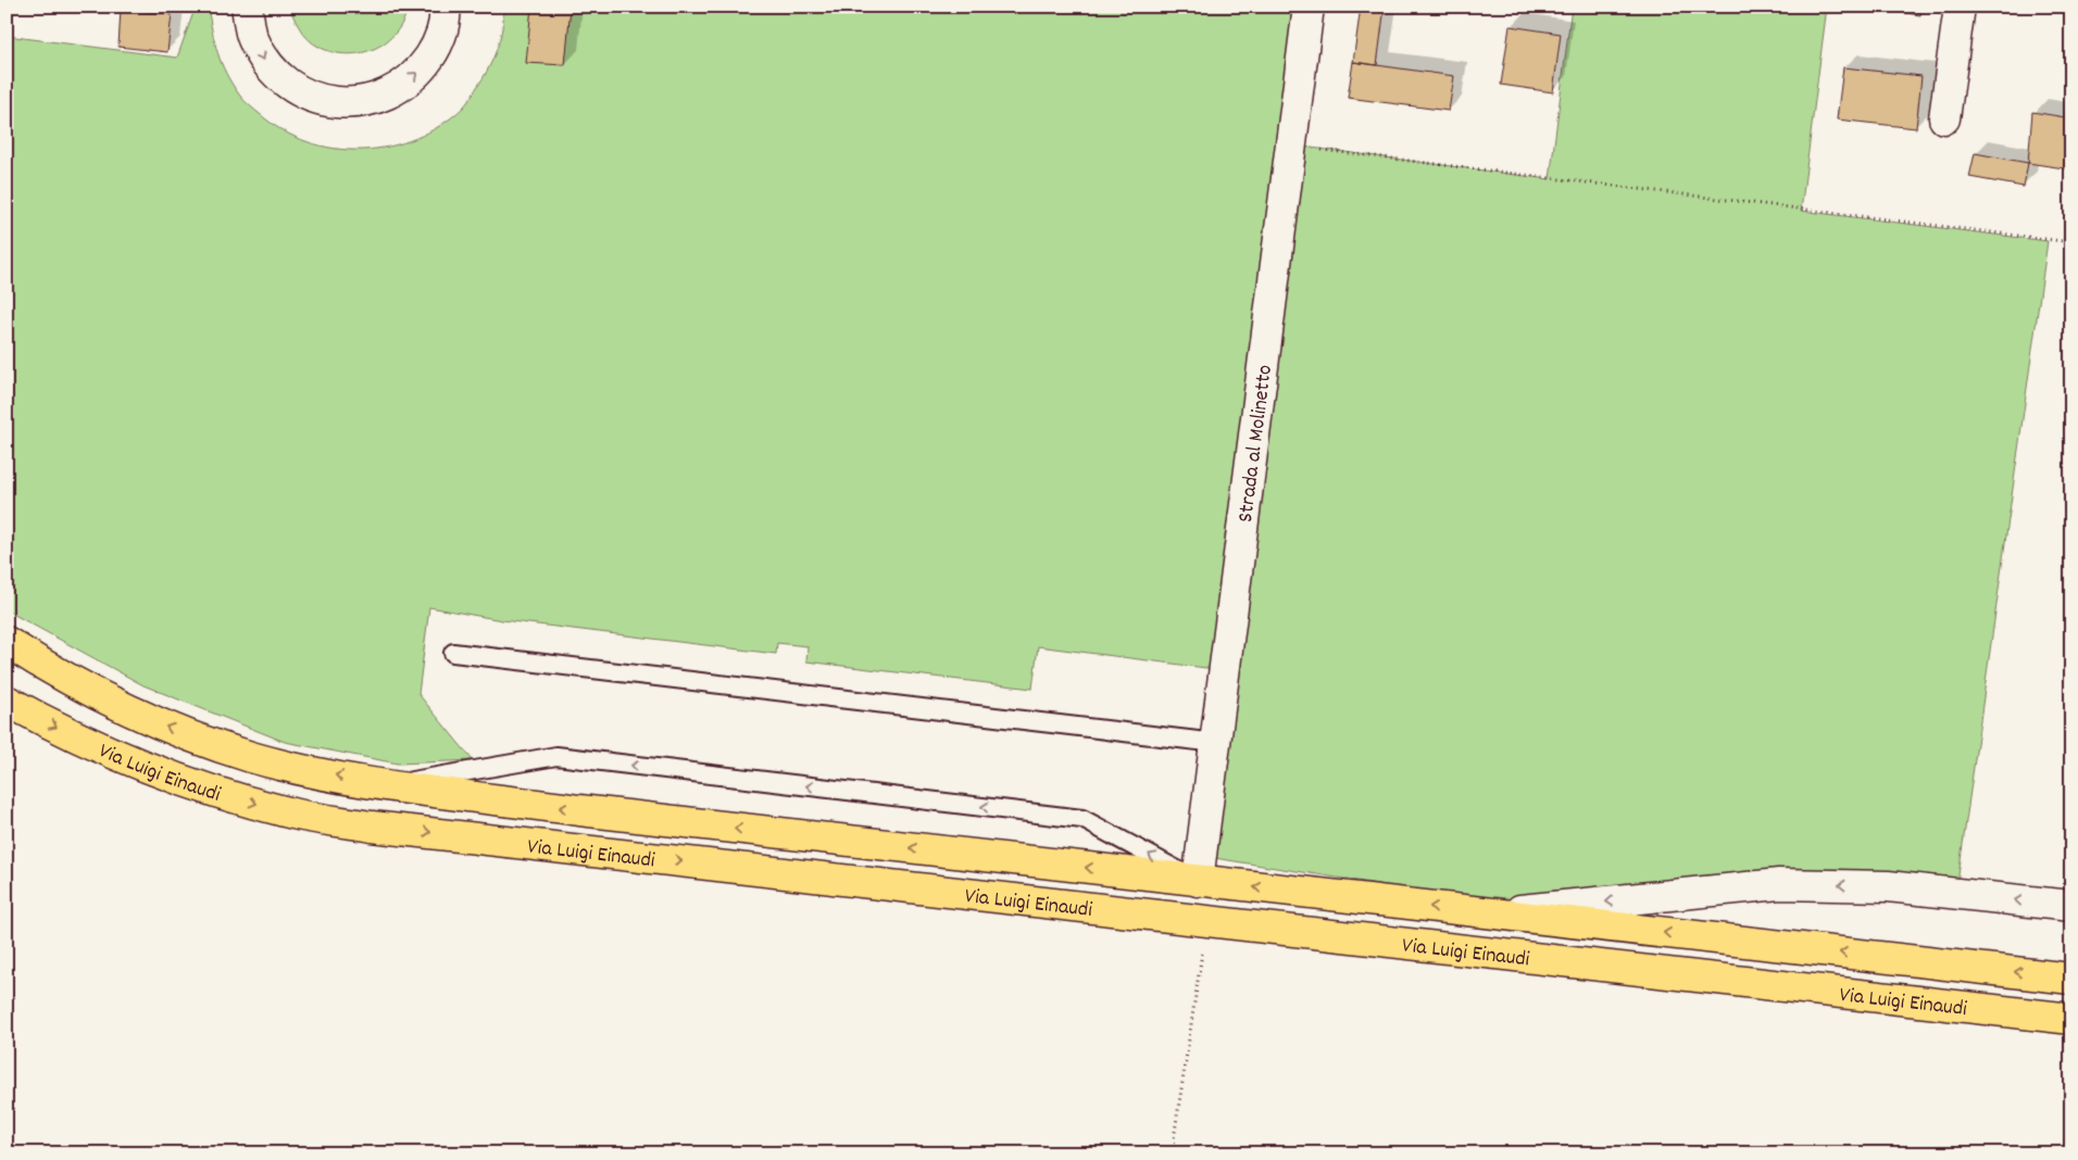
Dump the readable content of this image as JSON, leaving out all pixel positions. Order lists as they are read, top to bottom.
{
  "streets": {
    "main road": ["Via Luigi Einaudi"],
    "street": ["Strada al Molinetto"]
  },
  "crossings": [
    ["Strada al Molinetto", "Via Luigi Einaudi"]
  ]
}
